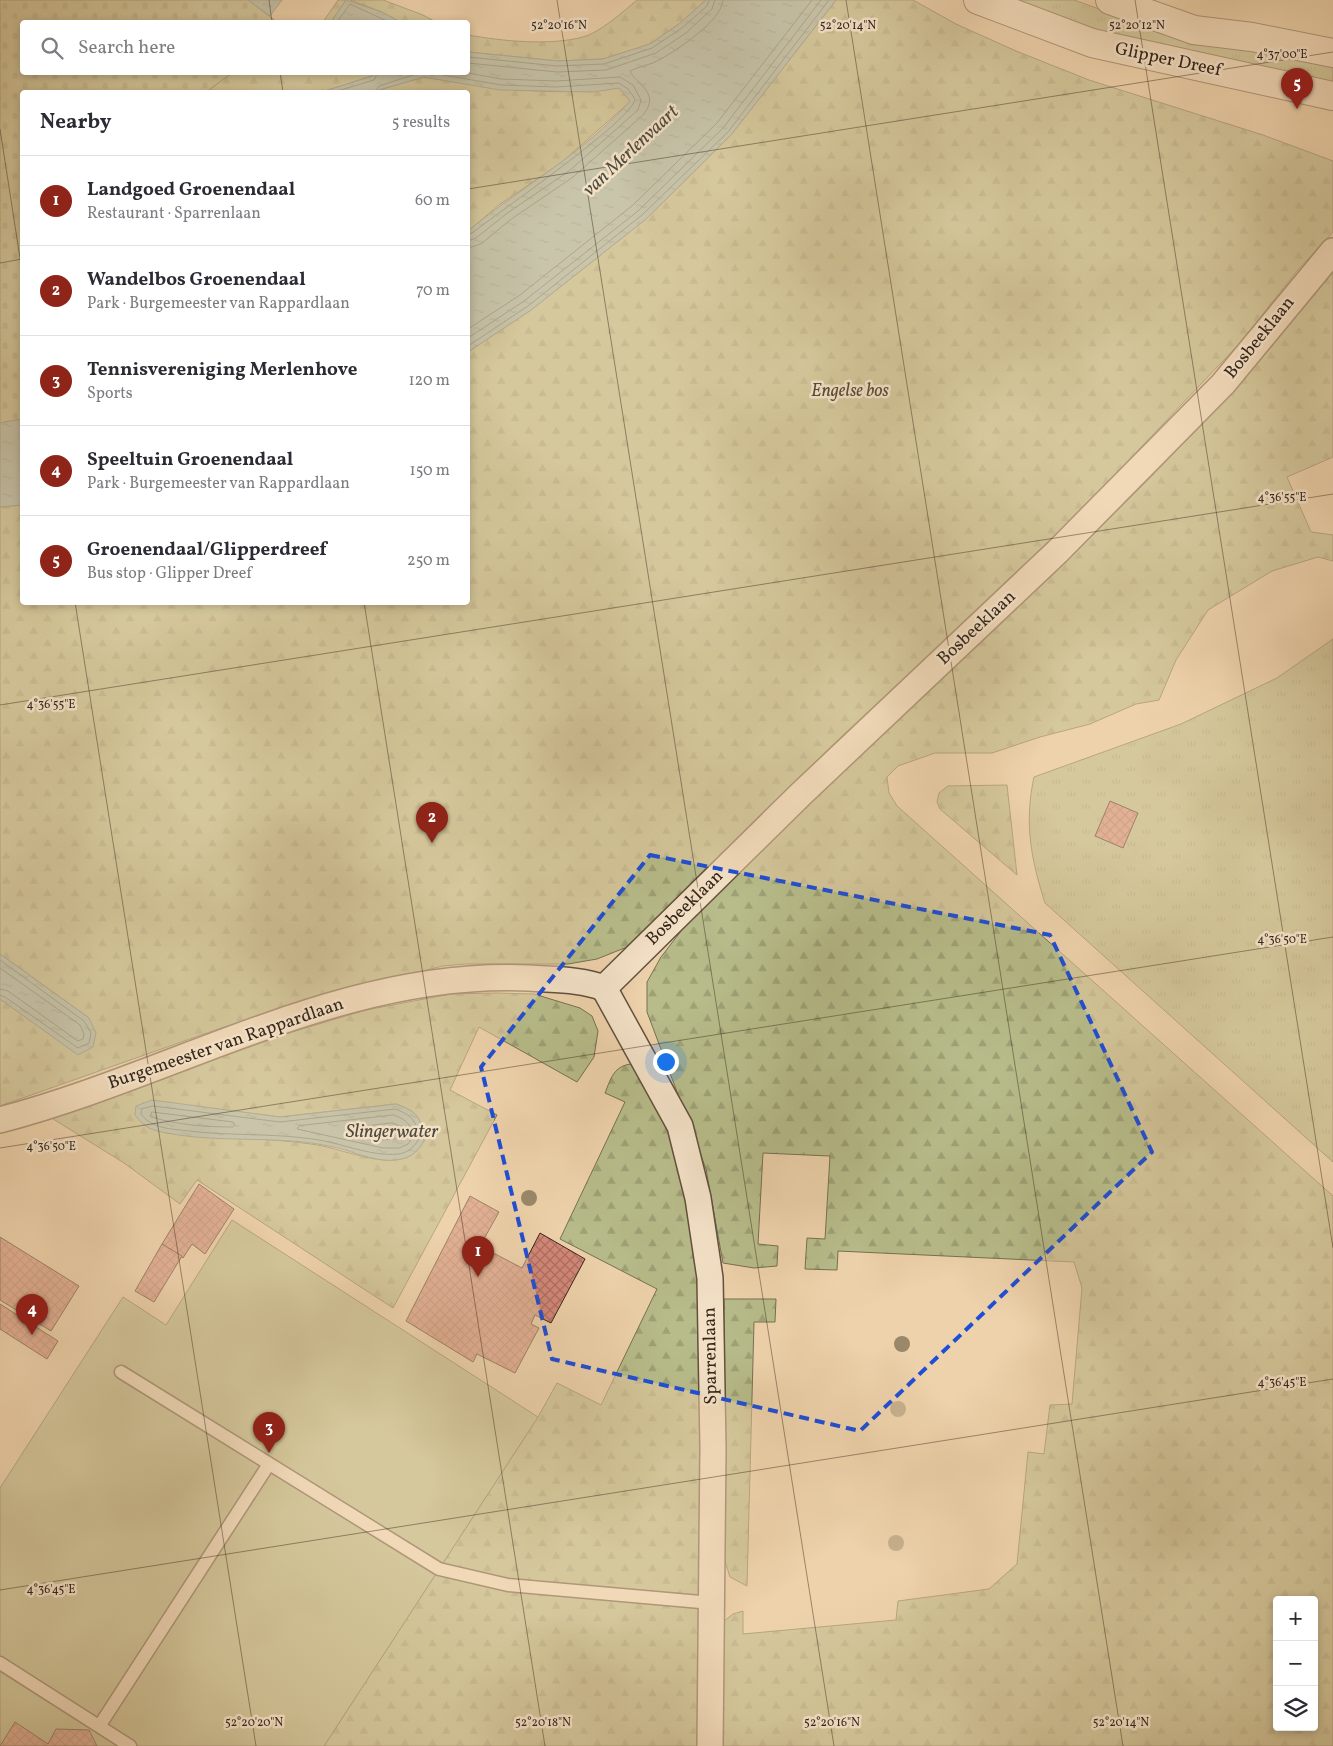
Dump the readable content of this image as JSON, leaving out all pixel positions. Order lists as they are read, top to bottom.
{
  "streets": {
    "street": [
      "Glipper Dreef",
      "Bosbeeklaan",
      "Burgemeester van Rappardlaan",
      "Sparrenlaan"
    ]
  },
  "crossings": [
    ["Bosbeeklaan", "Burgemeester van Rappardlaan"],
    ["Bosbeeklaan", "Sparrenlaan"],
    ["Burgemeester van Rappardlaan", "Sparrenlaan"]
  ],
  "water": ["van Merlenvaart", "Slingerwater"],
  "parks": ["Engelse bos"],
  "page": {
    "search": "Search here",
    "pins": [
      "5",
      "2",
      "1",
      "4",
      "3"
    ],
    "heading": ["Nearby", "5 results"],
    "list": [
      {
        "mark": "1",
        "name": "Landgoed Groenendaal",
        "note": "Restaurant · Sparrenlaan",
        "value": "60 m"
      },
      {
        "mark": "2",
        "name": "Wandelbos Groenendaal",
        "note": "Park · Burgemeester van Rappardlaan",
        "value": "70 m"
      },
      {
        "mark": "3",
        "name": "Tennisvereniging Merlenhove",
        "note": "Sports",
        "value": "120 m"
      },
      {
        "mark": "4",
        "name": "Speeltuin Groenendaal",
        "note": "Park · Burgemeester van Rappardlaan",
        "value": "150 m"
      },
      {
        "mark": "5",
        "name": "Groenendaal/Glipperdreef",
        "note": "Bus stop · Glipper Dreef",
        "value": "250 m"
      }
    ],
    "map_buttons": ["+", "−"]
  },
  "coordinates": [
    "52°20'16\"N",
    "52°20'14\"N",
    "52°20'12\"N",
    "4°37'00\"E",
    "4°36'55\"E",
    "4°36'50\"E",
    "4°36'45\"E",
    "52°20'20\"N",
    "52°20'18\"N"
  ]
}
